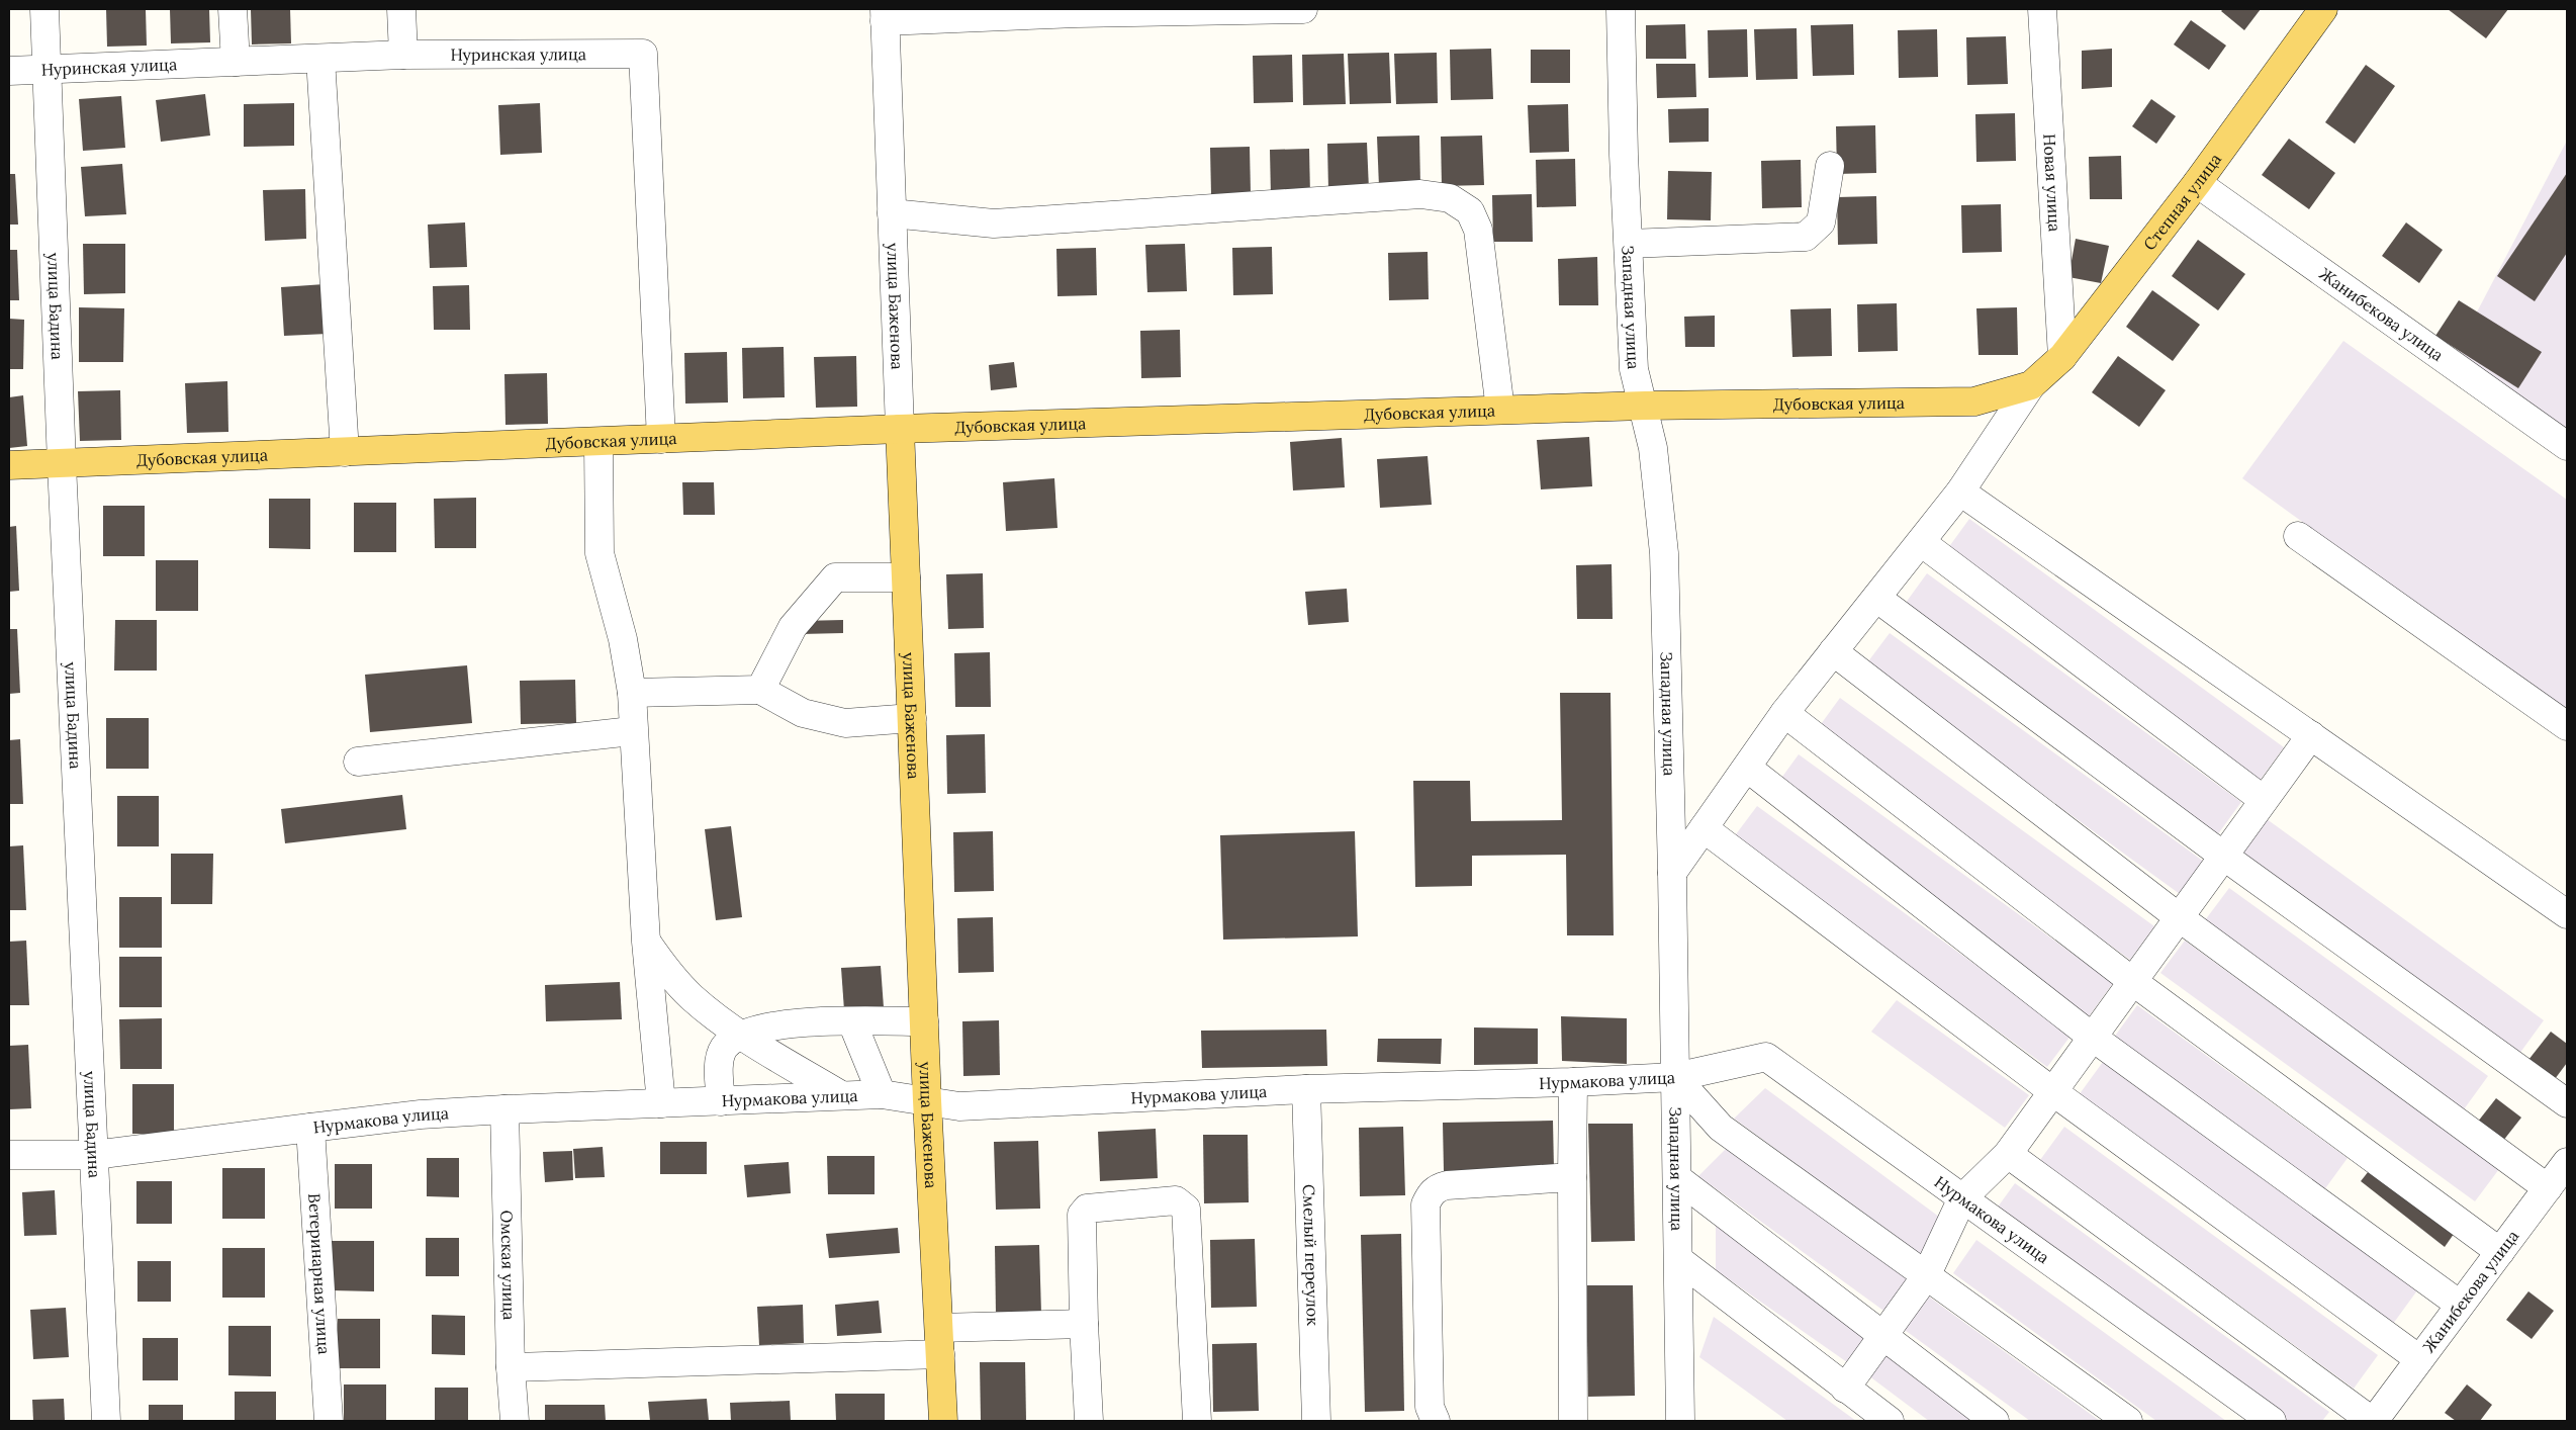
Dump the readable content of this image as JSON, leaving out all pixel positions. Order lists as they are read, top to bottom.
{
  "streets": {
    "main road": ["Степная улица", "улица Баженова", "Дубовская улица"],
    "street": [
      "Нуринская улица",
      "Новая улица",
      "улица Бадина",
      "Западная улица",
      "Жанибекова улица",
      "Нурмакова улица",
      "Смелый переулок",
      "Омская улица",
      "Ветеринарная улица"
    ]
  },
  "crossings": [
    ["Нуринская улица", "улица Бадина"],
    ["Нуринская улица", "Дубовская улица"],
    ["Новая улица", "Степная улица"],
    ["Степная улица", "Жанибекова улица"],
    ["Степная улица", "Дубовская улица"],
    ["улица Бадина", "Дубовская улица"],
    ["улица Бадина", "Нурмакова улица"],
    ["улица Баженова", "Дубовская улица"],
    ["улица Баженова", "Нурмакова улица"],
    ["Западная улица", "Дубовская улица"],
    ["Западная улица", "Нурмакова улица"],
    ["Нурмакова улица", "Смелый переулок"],
    ["Нурмакова улица", "Омская улица"],
    ["Нурмакова улица", "Ветеринарная улица"]
  ]
}
